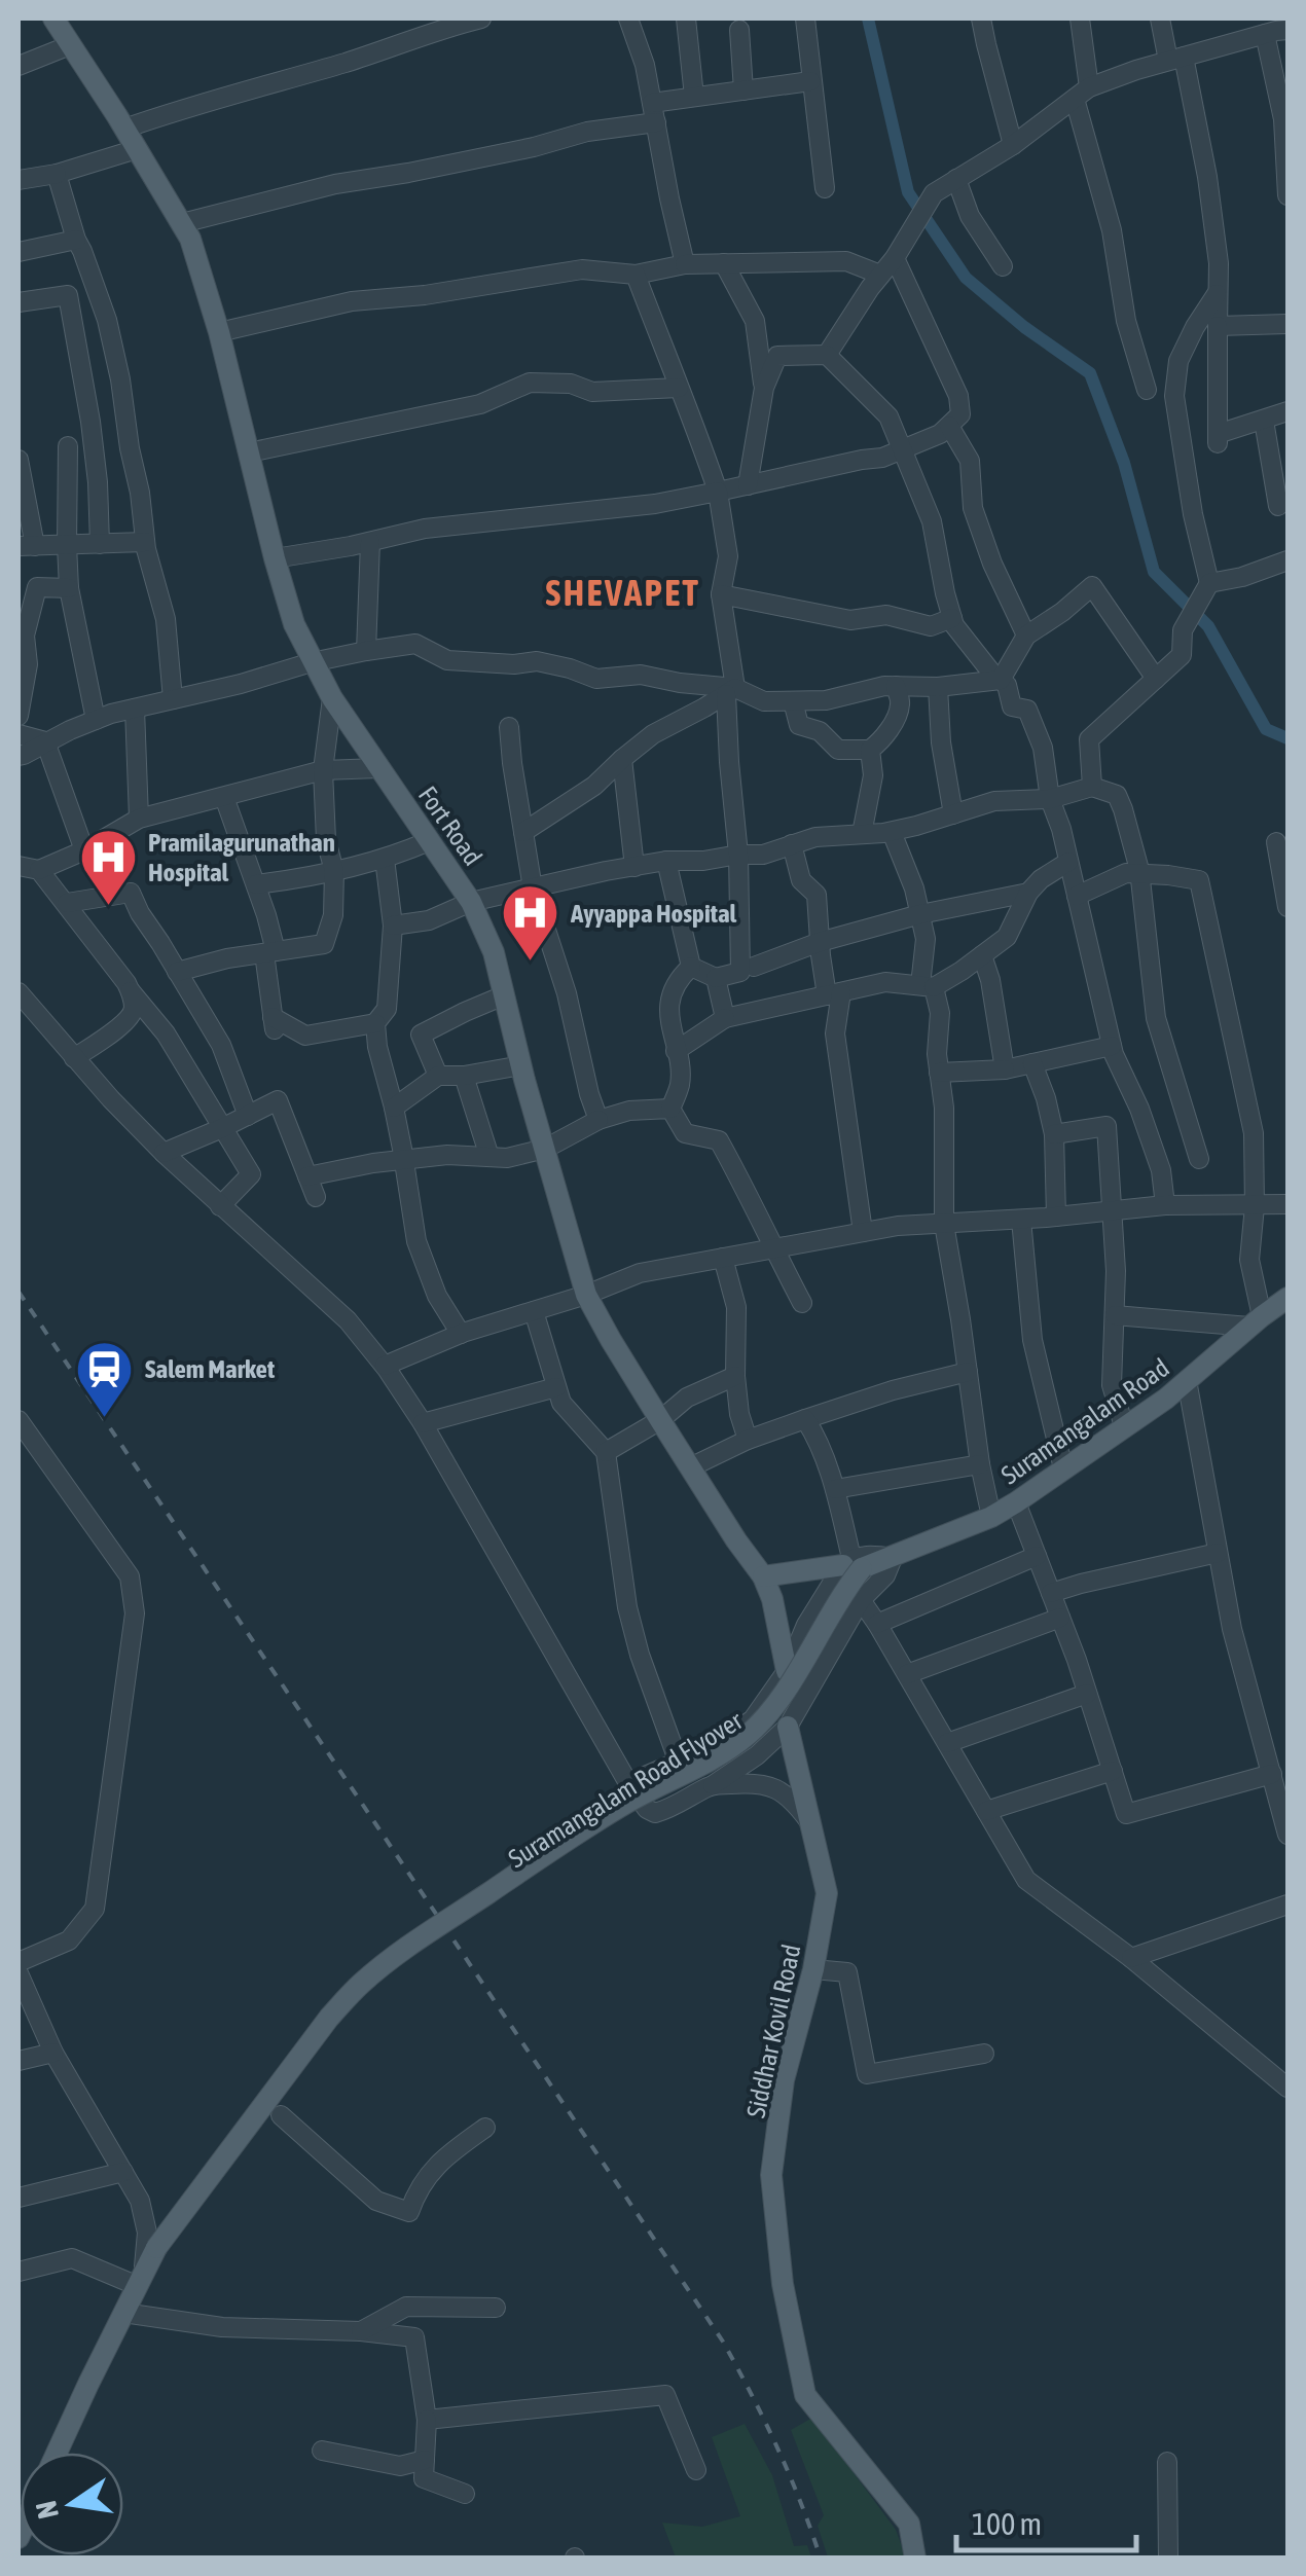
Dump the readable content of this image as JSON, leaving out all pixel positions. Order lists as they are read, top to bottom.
{
  "streets": {
    "main road": [
      "Fort Road",
      "Suramangalam Road",
      "Suramangalam Road Flyover",
      "Siddhar Kovil Road"
    ]
  },
  "crossings": [
    ["Suramangalam Road", "Suramangalam Road Flyover"]
  ],
  "districts": ["SHEVAPET"],
  "places": {
    "hospital": ["Pramilagurunathan Hospital", "Ayyappa Hospital"],
    "station": ["Salem Market"]
  },
  "scale_bar": "100 m",
  "north": "left"
}
